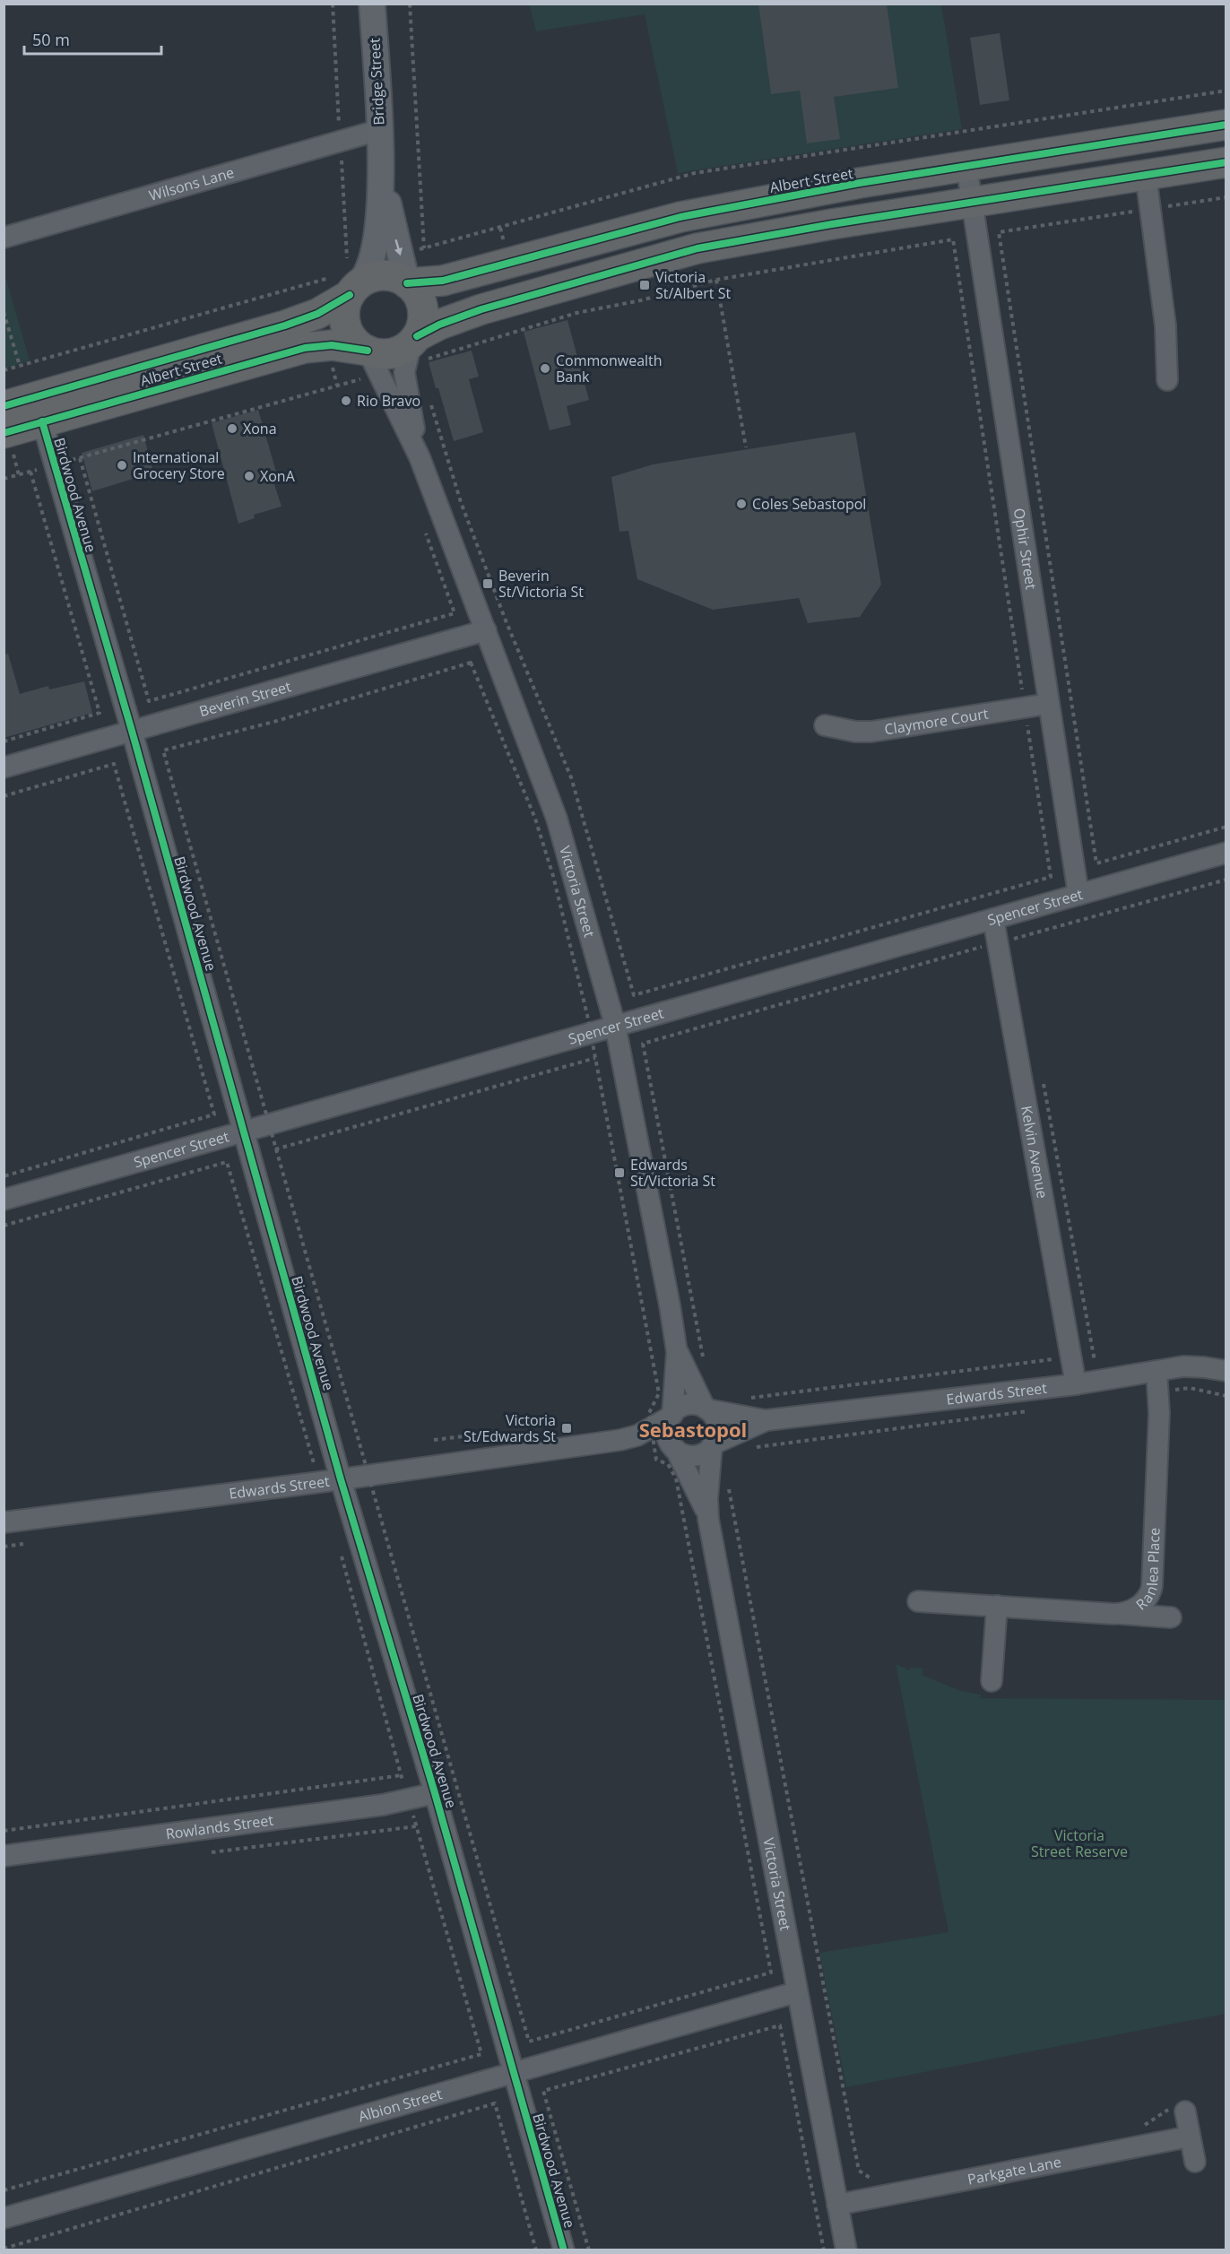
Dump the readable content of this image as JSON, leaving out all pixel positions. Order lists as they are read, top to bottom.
{
  "streets": {
    "highway": ["Albert Street"],
    "main road": ["Bridge Street"],
    "street": [
      "Wilsons Lane",
      "Birdwood Avenue",
      "Ophir Street",
      "Beverin Street",
      "Claymore Court",
      "Victoria Street",
      "Spencer Street",
      "Kelvin Avenue",
      "Edwards Street",
      "Ranlea Place",
      "Rowlands Street",
      "Albion Street",
      "Parkgate Lane"
    ]
  },
  "crossings": [
    ["Bridge Street", "Wilsons Lane"],
    ["Albert Street", "Birdwood Avenue"],
    ["Albert Street", "Ophir Street"],
    ["Albert Street", "Victoria Street"],
    ["Birdwood Avenue", "Beverin Street"],
    ["Birdwood Avenue", "Spencer Street"],
    ["Birdwood Avenue", "Edwards Street"],
    ["Birdwood Avenue", "Rowlands Street"],
    ["Birdwood Avenue", "Albion Street"],
    ["Ophir Street", "Claymore Court"],
    ["Ophir Street", "Spencer Street"],
    ["Beverin Street", "Victoria Street"],
    ["Victoria Street", "Spencer Street"],
    ["Victoria Street", "Edwards Street"],
    ["Victoria Street", "Albion Street"],
    ["Victoria Street", "Parkgate Lane"],
    ["Spencer Street", "Kelvin Avenue"],
    ["Kelvin Avenue", "Edwards Street"],
    ["Edwards Street", "Ranlea Place"]
  ],
  "districts": ["Sebastopol"],
  "parks": ["Victoria Street Reserve"],
  "places": {
    "transit": [
      "Victoria St/Albert St",
      "Beverin St/Victoria St",
      "Edwards St/Victoria St",
      "Victoria St/Edwards St"
    ],
    "other": [
      "Commonwealth Bank",
      "Rio Bravo",
      "Xona",
      "International Grocery Store",
      "XonA",
      "Coles Sebastopol"
    ]
  },
  "scale_bar": "50 m"
}
